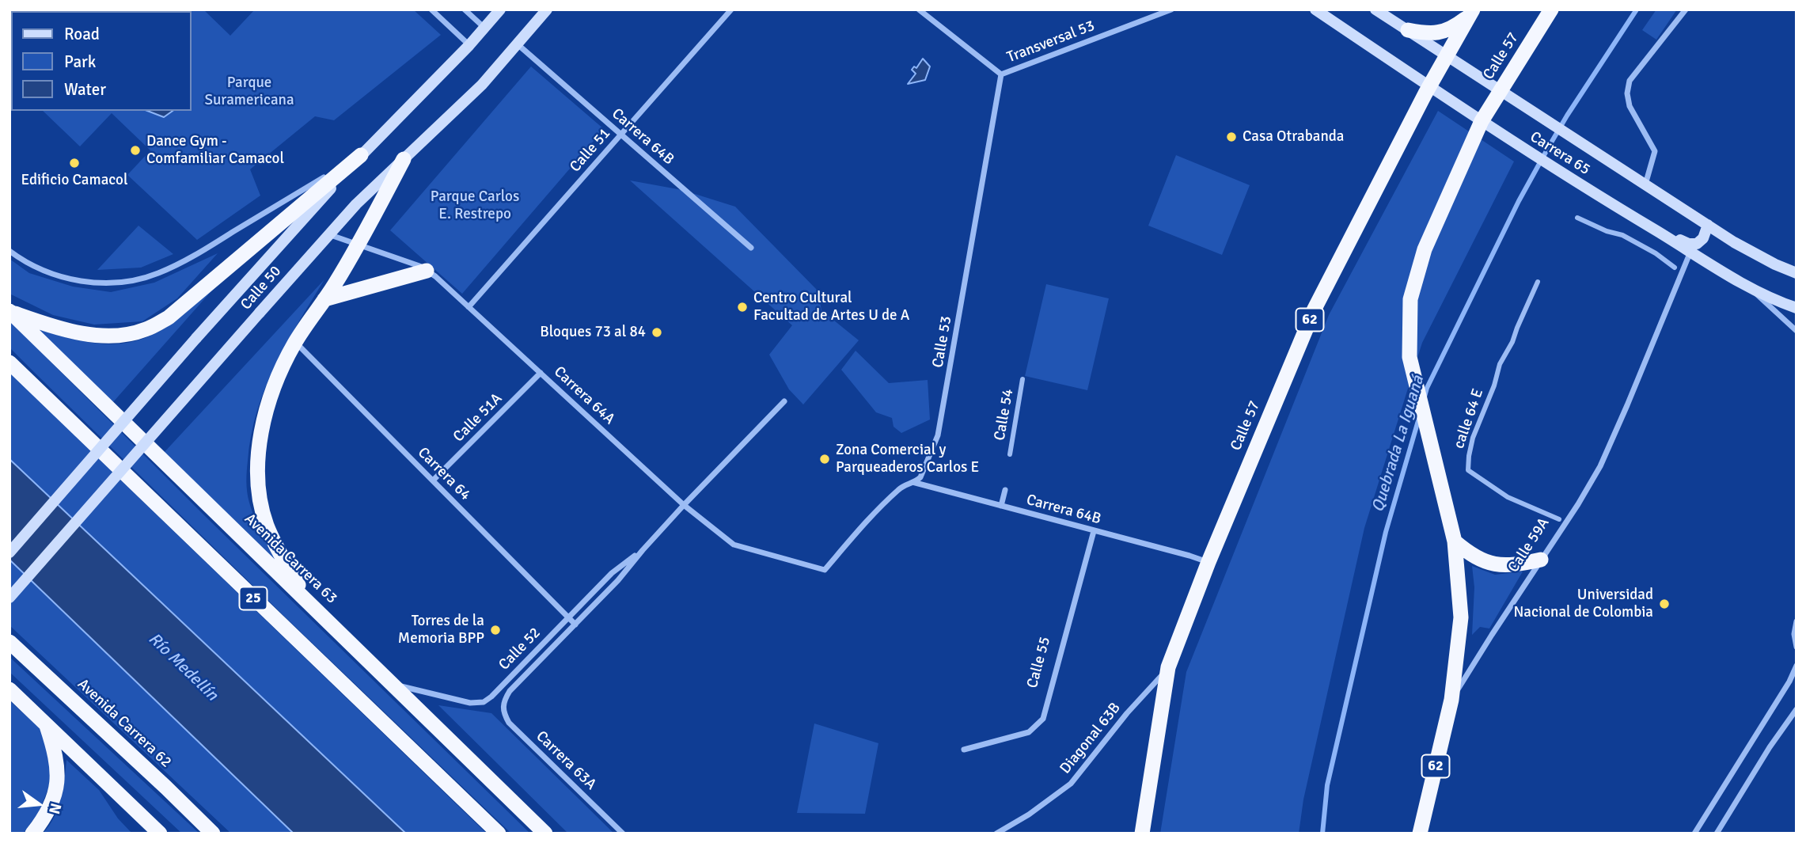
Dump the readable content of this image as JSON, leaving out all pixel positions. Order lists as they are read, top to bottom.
{
  "streets": {
    "highway": [
      "Calle 57",
      "62",
      "Avenida Carrera 63",
      "25",
      "Avenida Carrera 62"
    ],
    "main road": ["Carrera 65", "Calle 50"],
    "street": [
      "Transversal 53",
      "Carrera 64B",
      "Calle 51",
      "Calle 53",
      "Carrera 64A",
      "Calle 54",
      "Calle 51A",
      "calle 64 E",
      "Carrera 64",
      "Calle 59A",
      "Calle 52",
      "Calle 55",
      "Diagonal 63B",
      "Carrera 63A"
    ]
  },
  "crossings": [
    ["Transversal 53", "Calle 53"],
    ["Calle 57", "Carrera 64B"],
    ["Calle 57", "Carrera 65"],
    ["Calle 57", "62"],
    ["Calle 57", "Diagonal 63B"],
    ["Carrera 64B", "Calle 51"],
    ["Carrera 64B", "Calle 50"],
    ["Carrera 64B", "Calle 53"],
    ["Carrera 64B", "Calle 55"],
    ["Calle 51", "Carrera 64A"],
    ["Carrera 65", "62"],
    ["Carrera 65", "Calle 59A"],
    ["Calle 50", "Carrera 64A"],
    ["62", "Calle 59A"],
    ["Calle 53", "Carrera 64A"],
    ["Carrera 64A", "Calle 51A"],
    ["Carrera 64A", "Calle 52"],
    ["Calle 51A", "Carrera 64"],
    ["Carrera 64", "Calle 52"],
    ["Avenida Carrera 63", "Calle 52"],
    ["Calle 52", "Carrera 63A"]
  ],
  "water": ["Quebrada La Iguaná", "Río Medellín"],
  "parks": ["Parque Suramericana", "Parque Carlos E. Restrepo"],
  "places": [
    "Casa Otrabanda",
    "Dance Gym - Comfamiliar Camacol",
    "Edificio Camacol",
    "Centro Cultural Facultad de Artes U de A",
    "Bloques 73 al 84",
    "Zona Comercial y Parqueaderos Carlos E",
    "Universidad Nacional de Colombia",
    "Torres de la Memoria BPP"
  ],
  "legend": ["Road", "Park", "Water"],
  "north": "right"
}
